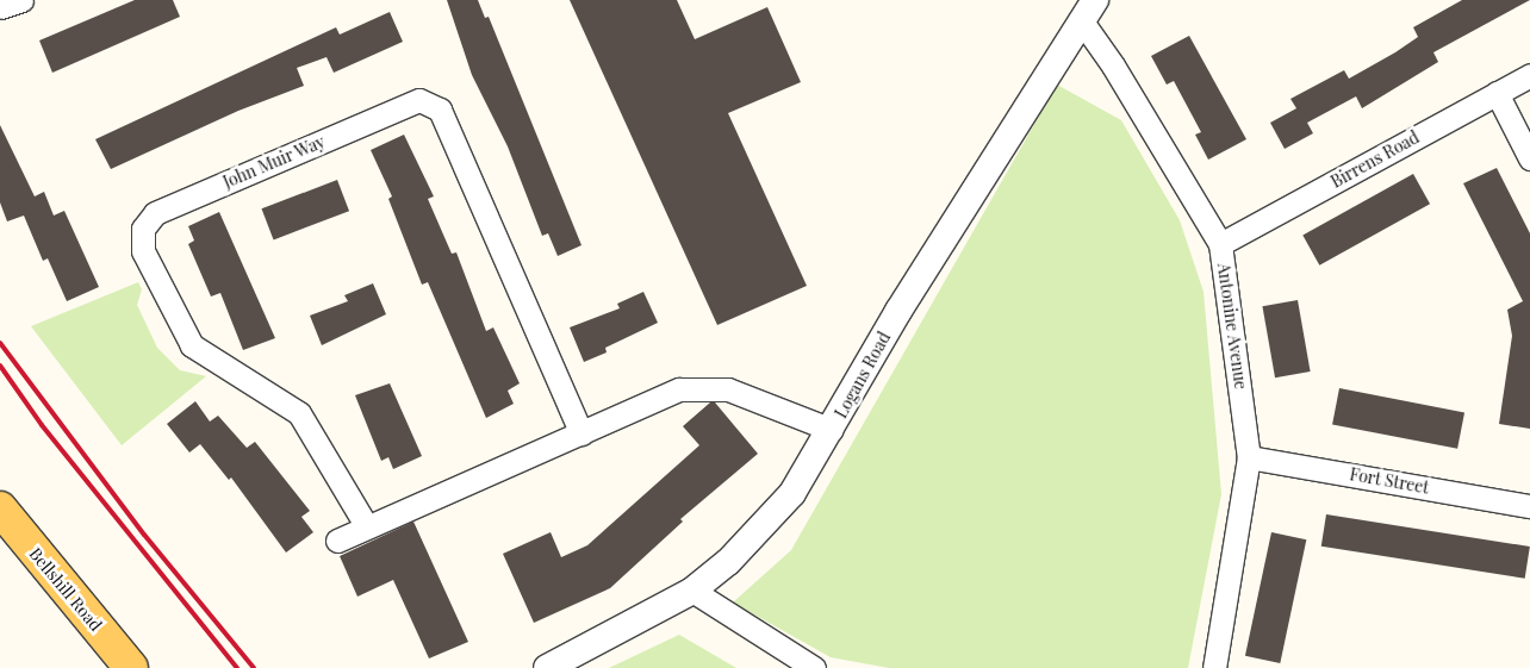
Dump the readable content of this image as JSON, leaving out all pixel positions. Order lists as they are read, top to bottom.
{
  "streets": {
    "main road": ["Bellshill Road"],
    "street": [
      "Birrens Road",
      "John Muir Way",
      "Antonine Avenue",
      "Logans Road",
      "Fort Street"
    ]
  },
  "crossings": [
    ["Birrens Road", "Antonine Avenue"],
    ["Antonine Avenue", "Logans Road"],
    ["Antonine Avenue", "Fort Street"]
  ]
}
